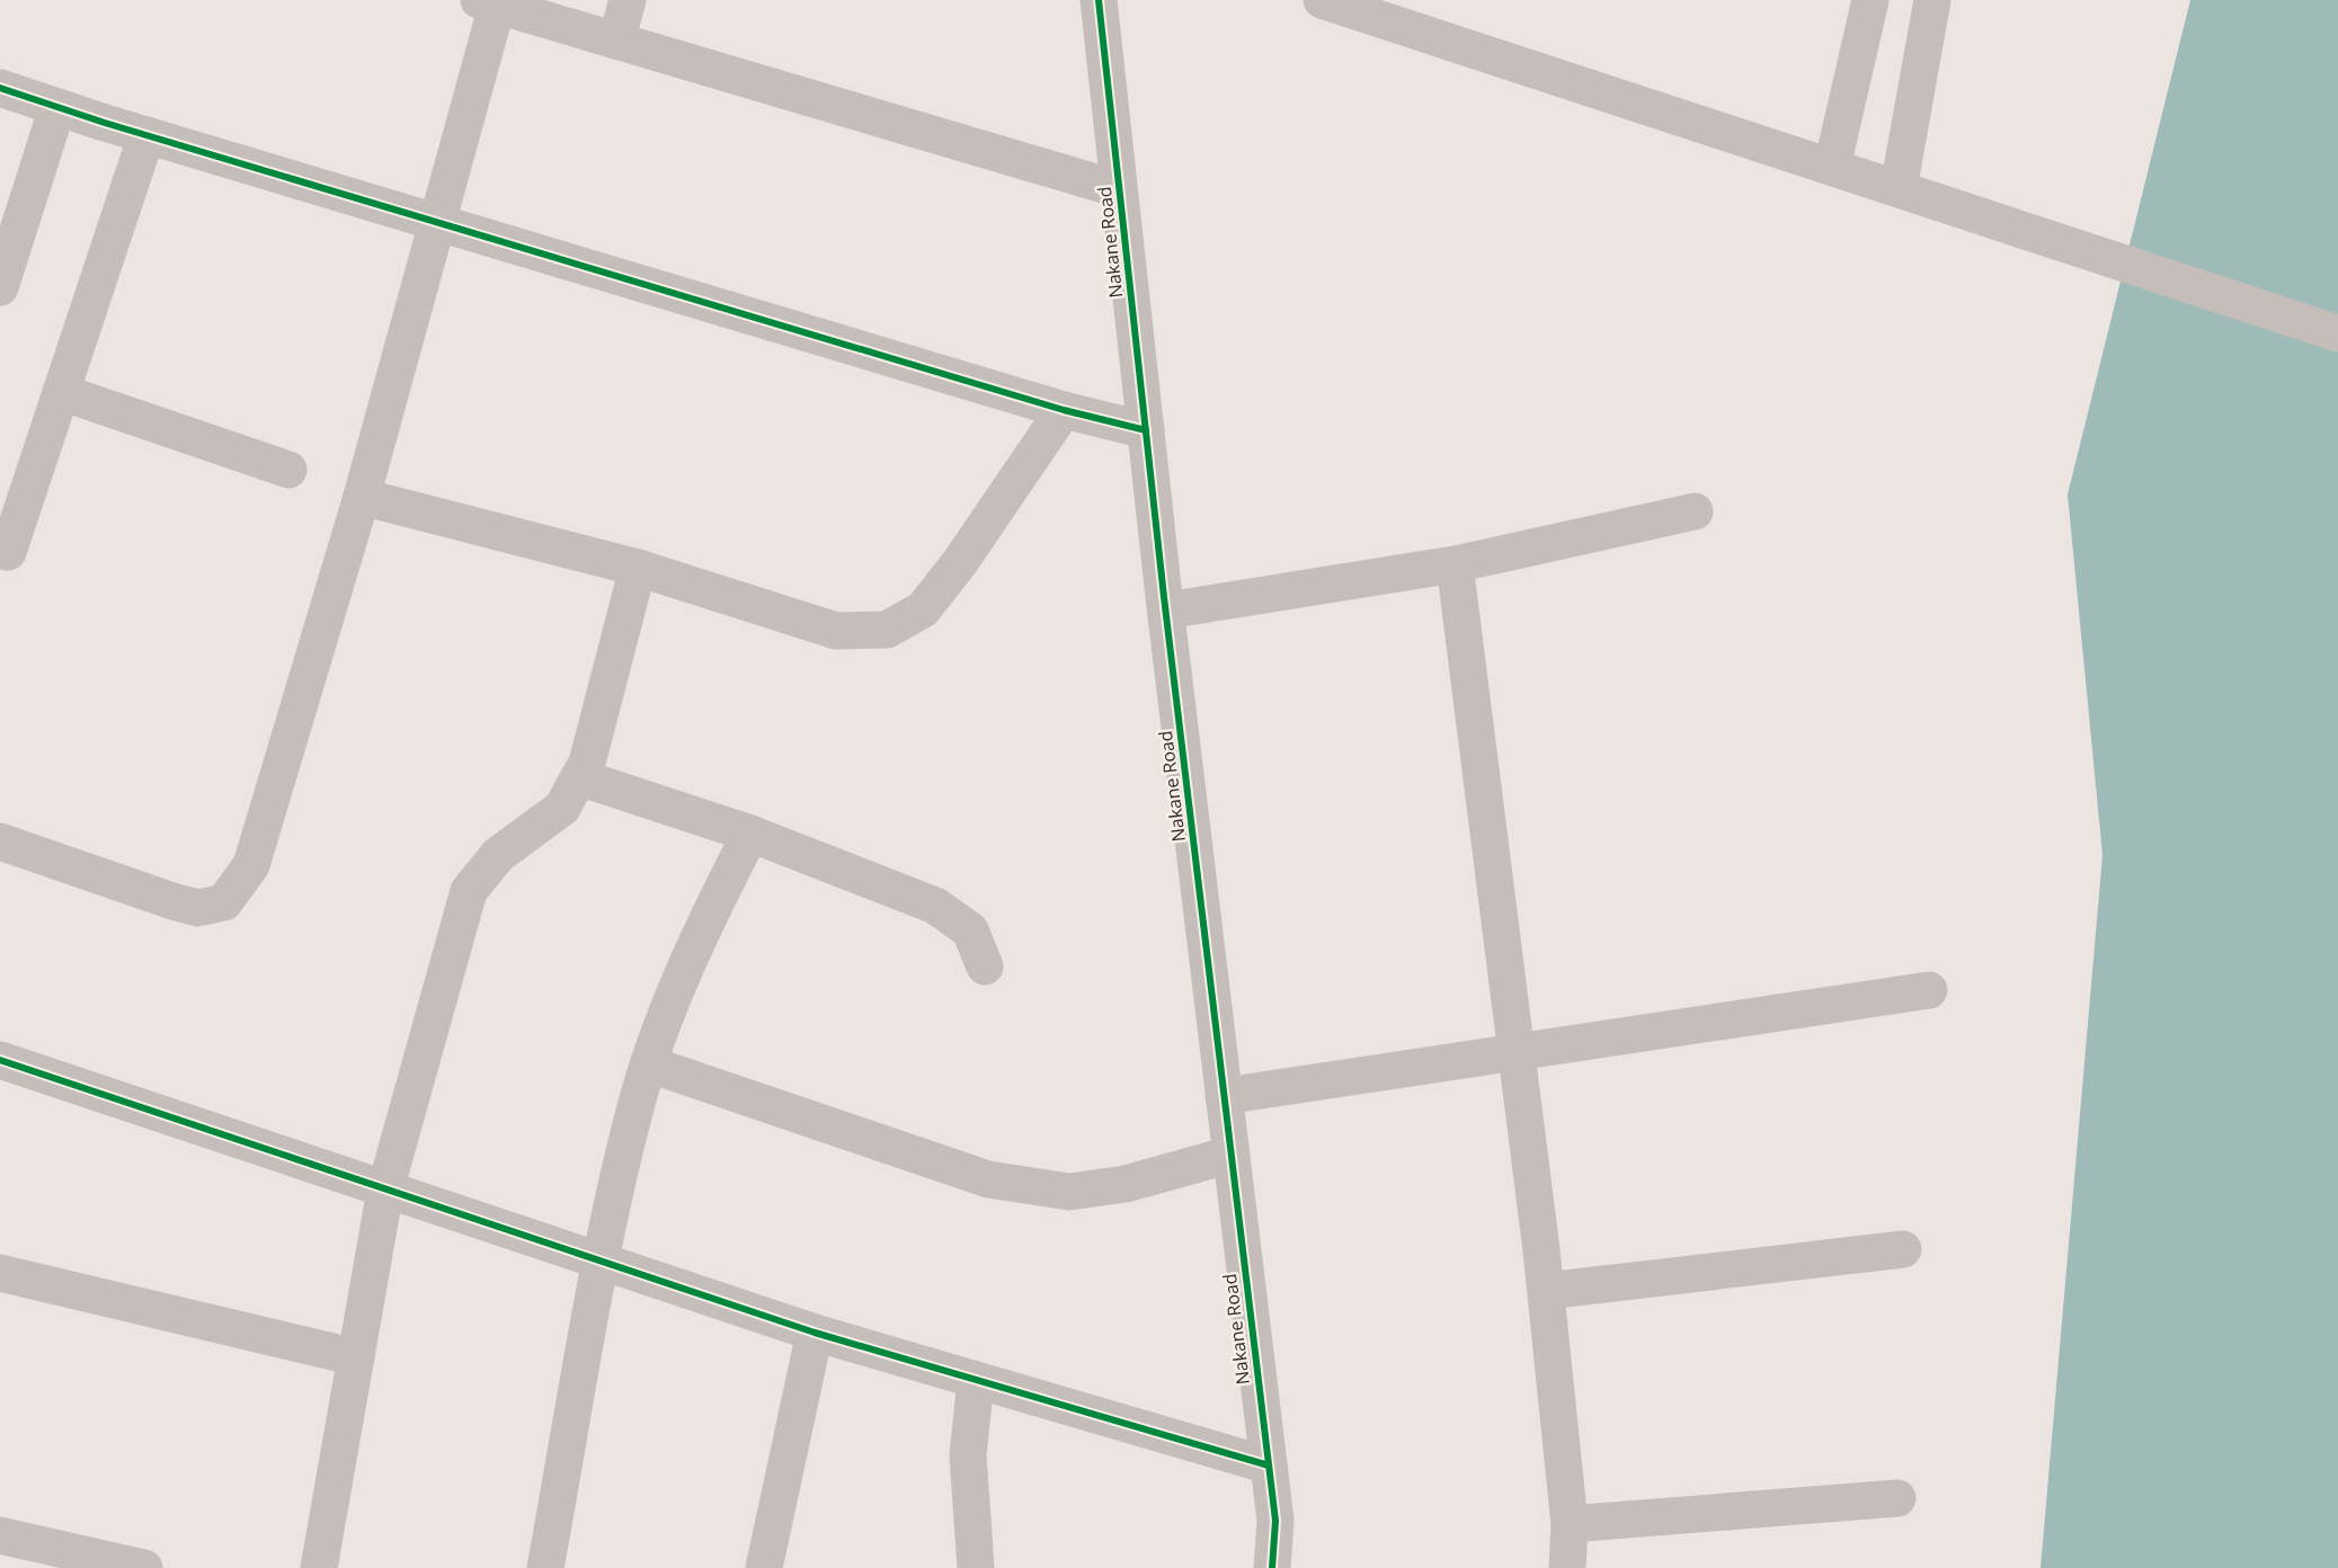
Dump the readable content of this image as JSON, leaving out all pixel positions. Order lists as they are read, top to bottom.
{
  "streets": {
    "street": ["Nakane Road"]
  }
}
